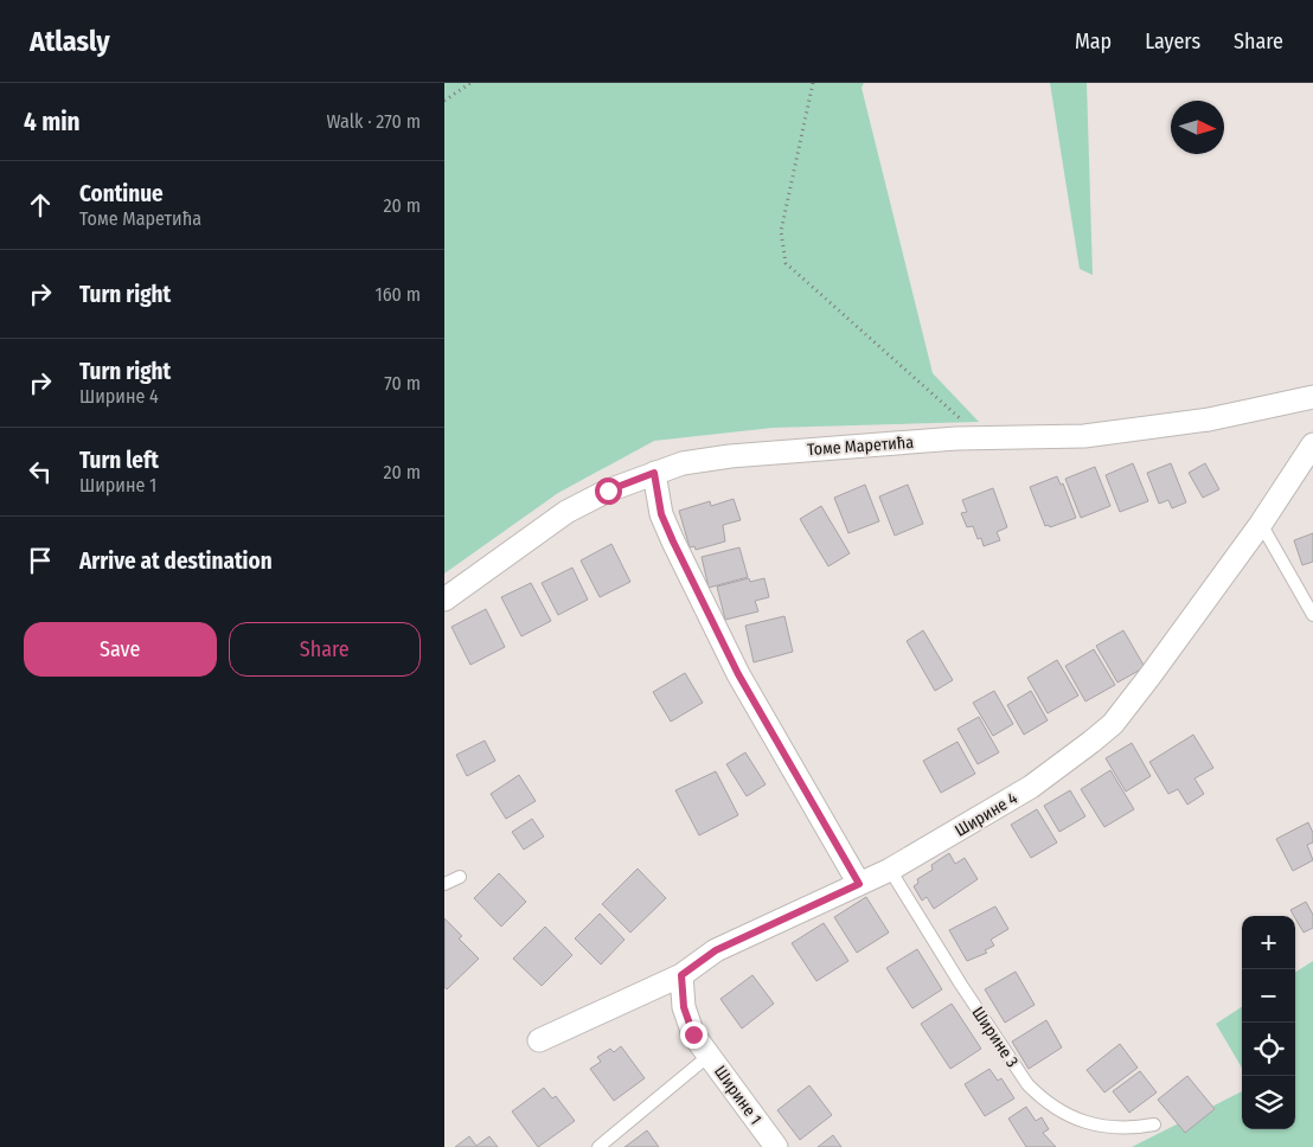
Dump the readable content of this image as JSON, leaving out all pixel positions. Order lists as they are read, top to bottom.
{
  "streets": {
    "street": ["Томе Маретића", "Ширине 4", "Ширине 1"],
    "lane": ["Ширине 3"]
  },
  "crossings": [
    ["Ширине 4", "Ширине 3"],
    ["Ширине 4", "Ширине 1"]
  ],
  "north": "right",
  "page": {
    "header": "Atlasly",
    "nav": ["Map", "Layers", "Share"],
    "heading": ["4 min", "Walk · 270 m"],
    "list": [
      ["Continue", "Томе Маретића", "20 m"],
      ["Turn right", "160 m"],
      ["Turn right", "Ширине 4", "70 m"],
      ["Turn left", "Ширине 1", "20 m"],
      "Arrive at destination"
    ],
    "buttons": ["Save", "Share"],
    "map_buttons": ["+", "−"]
  }
}
